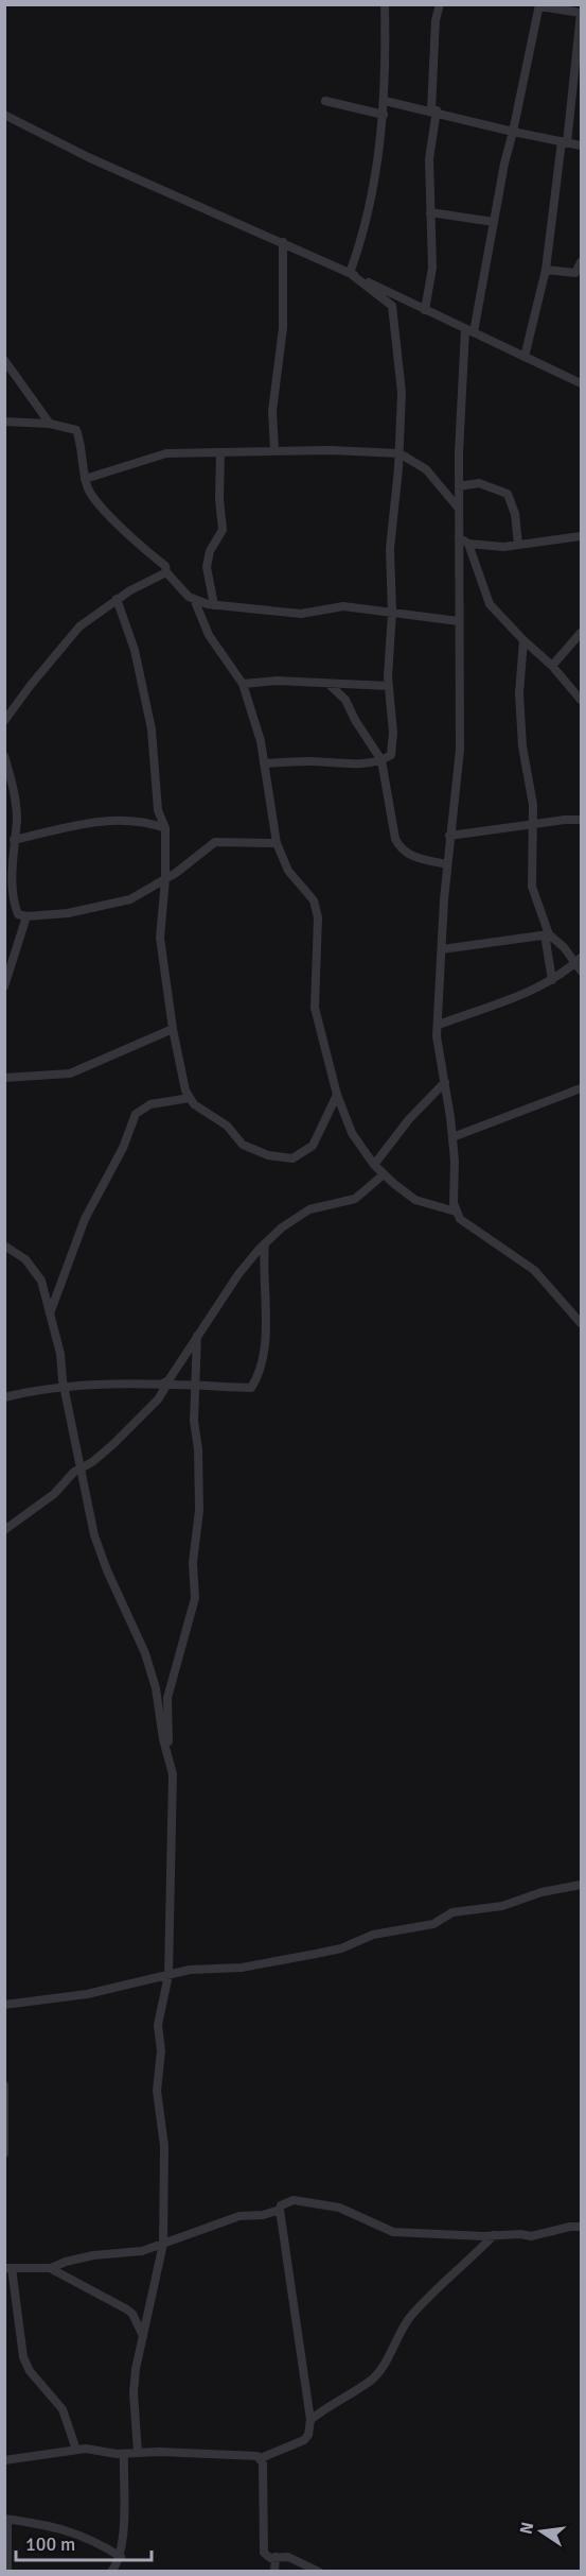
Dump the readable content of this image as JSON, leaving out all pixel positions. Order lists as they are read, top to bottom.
{
  "scale_bar": "100 m",
  "north": "left"
}
